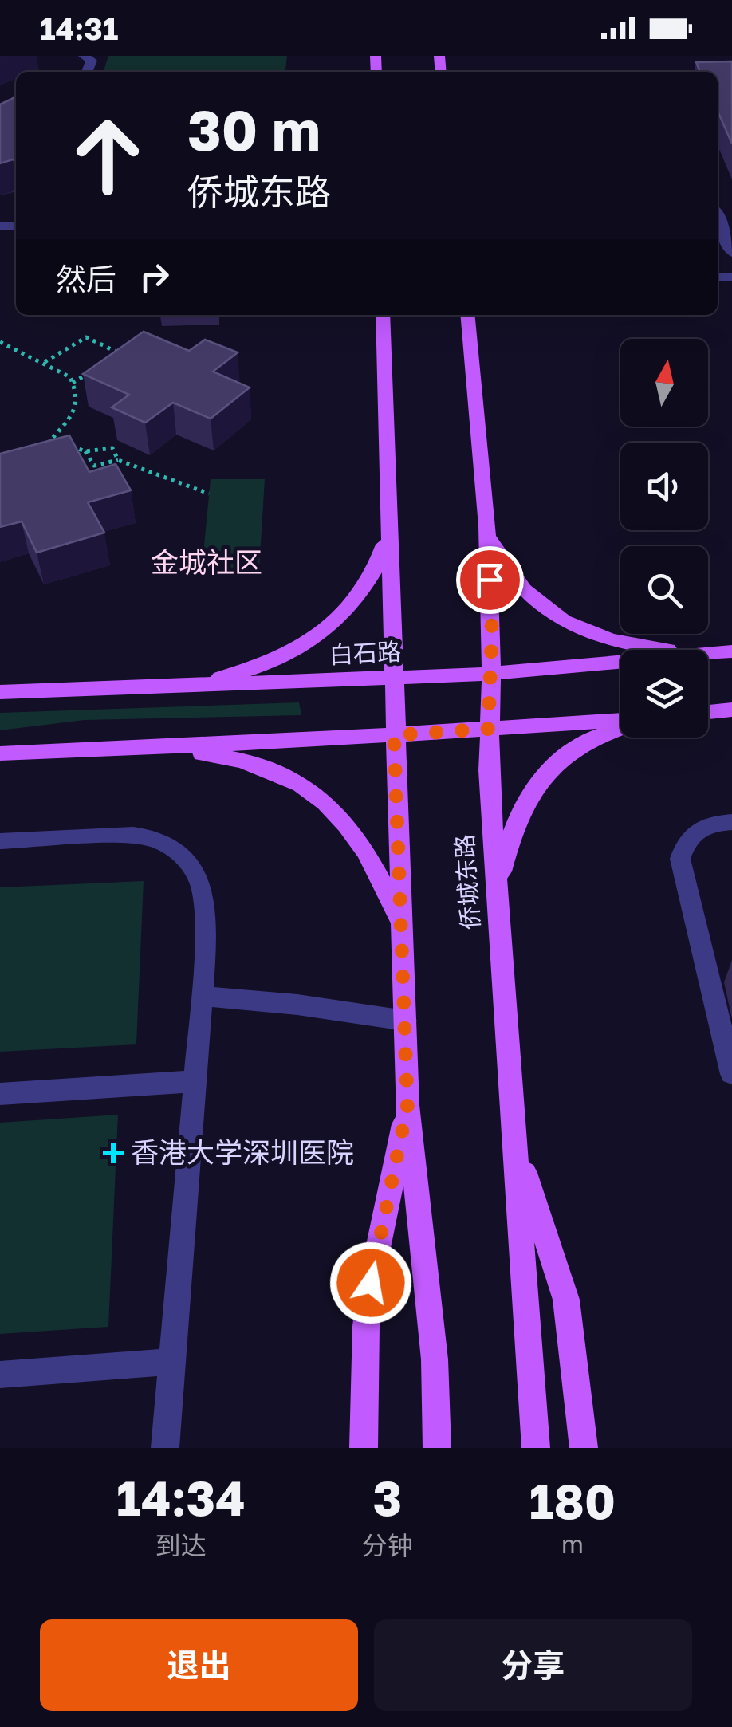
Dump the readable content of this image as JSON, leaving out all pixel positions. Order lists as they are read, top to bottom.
{
  "streets": {
    "main road": ["白石路", "侨城东路"]
  },
  "crossings": [
    ["白石路", "侨城东路"]
  ],
  "districts": ["金城社区"],
  "places": {
    "health": ["香港大学深圳医院"]
  },
  "north": "top",
  "page": {
    "status": "14:31",
    "turn": ["30 m", "侨城东路"],
    "then": "然后",
    "eta": [
      "14:34",
      "到达",
      "3",
      "分钟",
      "180",
      "m"
    ],
    "buttons": ["退出", "分享"]
  }
}
